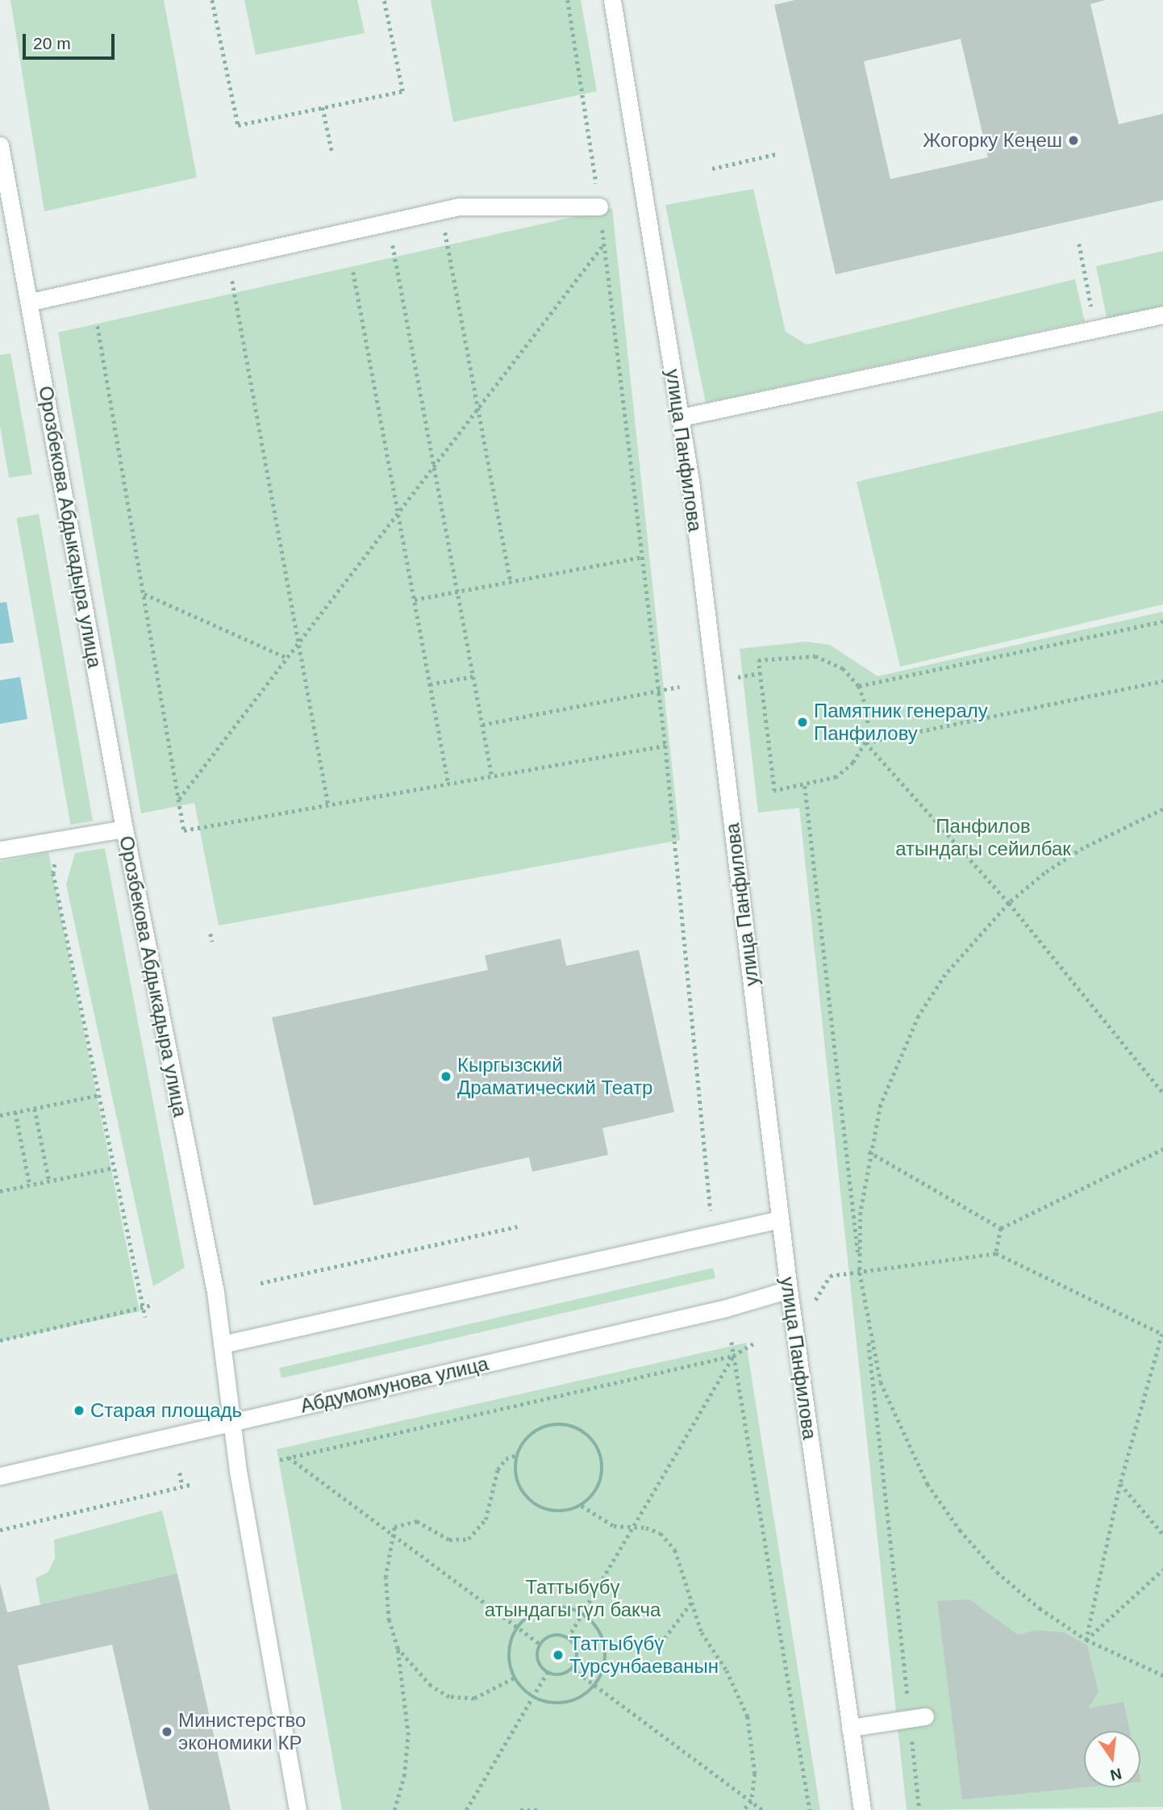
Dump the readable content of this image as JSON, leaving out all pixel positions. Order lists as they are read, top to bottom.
{
  "streets": {
    "street": ["улица Панфилова", "Орозбекова Абдыкадыра улица", "Абдумомунова улица"]
  },
  "crossings": [
    ["улица Панфилова", "Абдумомунова улица"],
    ["Орозбекова Абдыкадыра улица", "Абдумомунова улица"]
  ],
  "parks": ["Панфилов атындагы сейилбак", "Таттыбүбү атындагы гүл бакча"],
  "places": [
    "Жогорку Кеңеш",
    "Памятник генералу Панфилову",
    "Кыргызский Драматический Театр",
    "Старая площадь",
    "Таттыбүбү Турсунбаеванын",
    "Министерство экономики КР"
  ],
  "scale_bar": "20 m",
  "north": "bottom"
}
